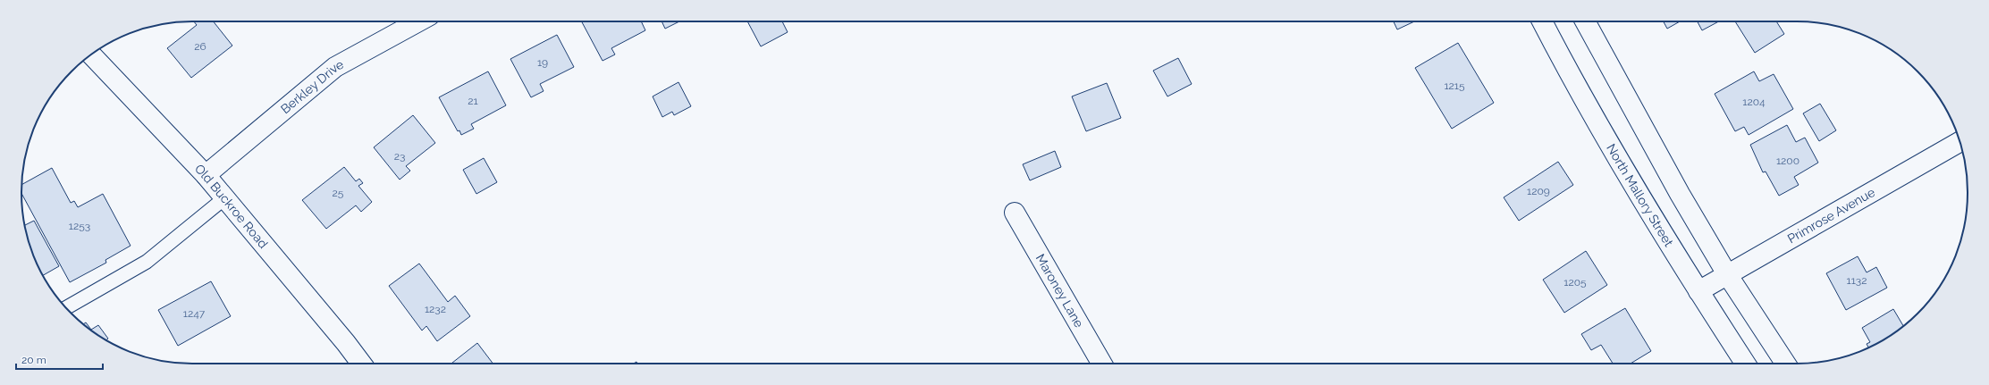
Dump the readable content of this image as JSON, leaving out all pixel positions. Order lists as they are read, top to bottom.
{
  "streets": {
    "street": [
      "Berkley Drive",
      "North Mallory Street",
      "Old Buckroe Road",
      "Primrose Avenue",
      "Maroney Lane"
    ]
  },
  "crossings": [
    ["Berkley Drive", "Old Buckroe Road"],
    ["North Mallory Street", "Primrose Avenue"]
  ],
  "house_numbers": [
    "26",
    "19",
    "1215",
    "21",
    "1204",
    "23",
    "1200",
    "1209",
    "25",
    "1253",
    "1132",
    "1205",
    "1232",
    "1247"
  ],
  "scale_bar": "20 m"
}
